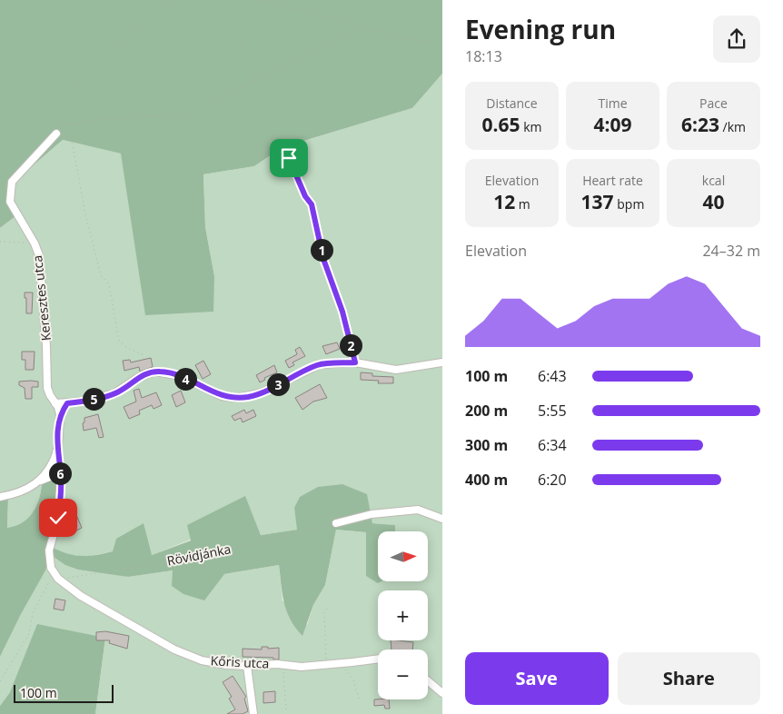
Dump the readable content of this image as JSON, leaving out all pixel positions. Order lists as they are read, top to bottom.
{
  "streets": {
    "street": ["Keresztes utca", "Kőris utca"],
    "path": ["Rövidjánka"]
  },
  "crossings": [
    ["Rövidjánka", "Kőris utca"]
  ],
  "scale_bar": "100 m",
  "north": "right",
  "page": {
    "heading": ["Evening run", "18:13"],
    "stats": [
      ["Distance", "0.65 km"],
      ["Time", "4:09"],
      ["Pace", "6:23 /km"],
      ["Elevation", "12 m"],
      ["Heart rate", "137 bpm"],
      ["kcal", "40"]
    ],
    "chart": ["Elevation", "24–32 m"],
    "pins": [
      "1",
      "2",
      "4",
      "3",
      "5",
      "6"
    ],
    "list": [
      {
        "name": "100 m",
        "note": "6:43"
      },
      {
        "name": "200 m",
        "note": "5:55"
      },
      {
        "name": "300 m",
        "note": "6:34"
      },
      {
        "name": "400 m",
        "note": "6:20"
      }
    ],
    "map_buttons": ["+", "−"],
    "buttons": ["Save", "Share"],
    "scale": "100 m"
  }
}
